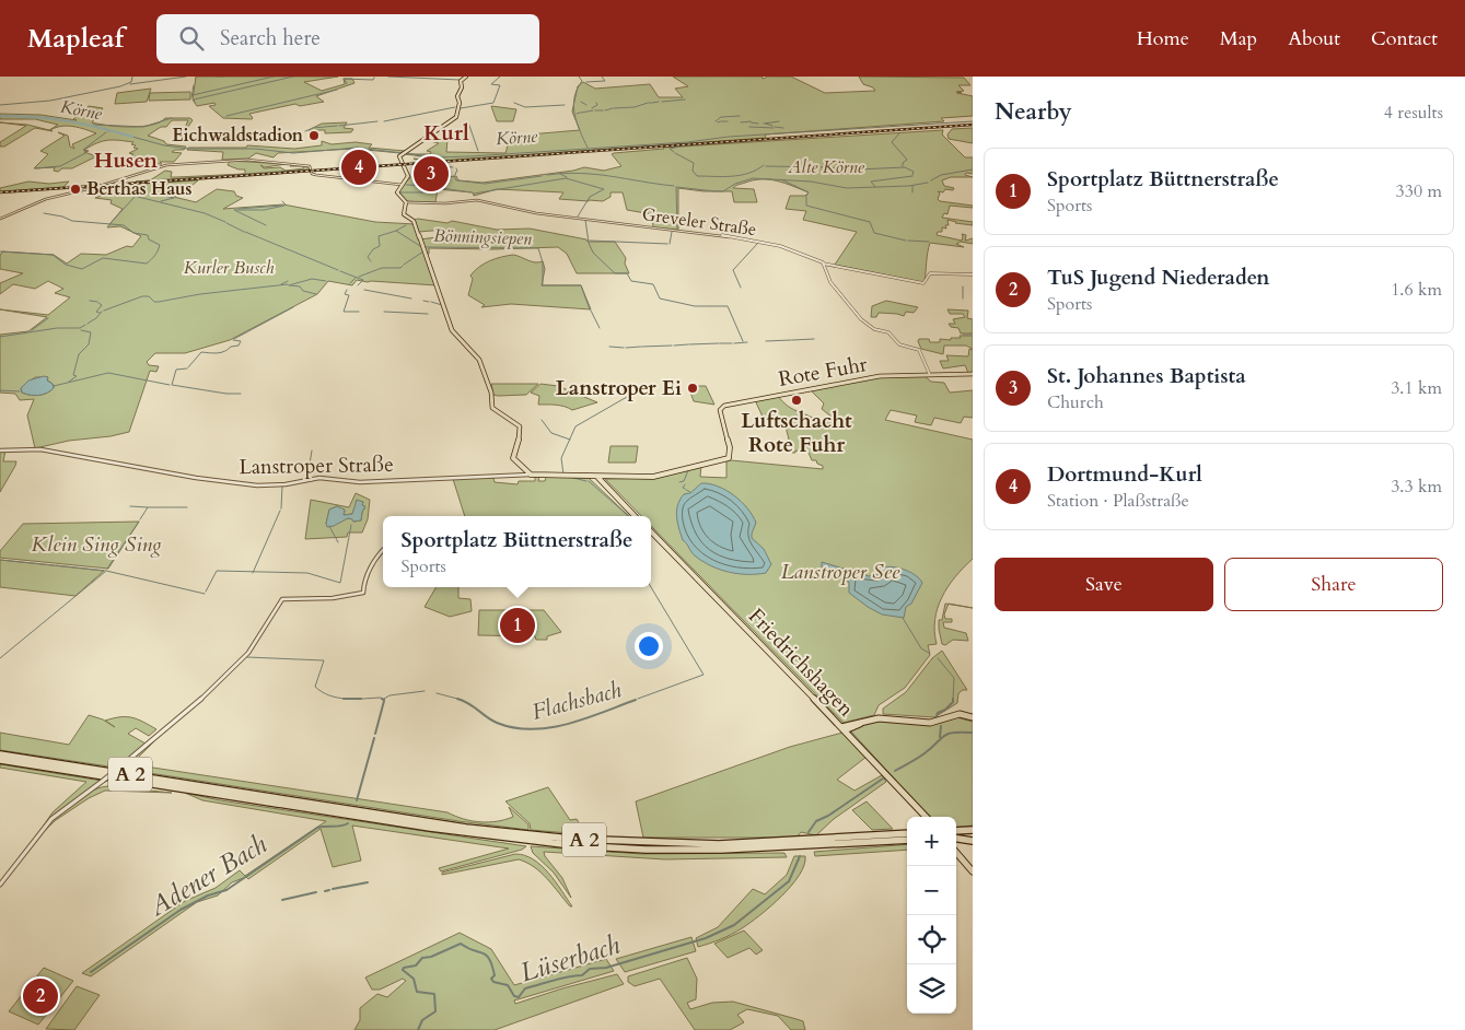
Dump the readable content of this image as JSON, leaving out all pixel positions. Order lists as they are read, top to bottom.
{
  "streets": {
    "highway": ["A 2"],
    "main road": ["Rote Fuhr", "Lanstroper Straße", "Friedrichshagen"],
    "street": ["Greveler Straße"]
  },
  "crossings": [
    ["Rote Fuhr", "Lanstroper Straße"]
  ],
  "districts": ["Kurl", "Husen"],
  "water": [
    "Körne",
    "Bönningsiepen",
    "Flachsbach",
    "Adener Bach",
    "Lüserbach"
  ],
  "parks": [
    "Alte Körne",
    "Kurler Busch",
    "Klein Sing Sing",
    "Lanstroper See"
  ],
  "places": [
    "Eichwaldstadion",
    "Berthas Haus",
    "Lanstroper Ei",
    "Luftschacht Rote Fuhr"
  ],
  "page": {
    "header": "Mapleaf",
    "search": "Search here",
    "nav": [
      "Home",
      "Map",
      "About",
      "Contact"
    ],
    "heading": ["Nearby", "4 results"],
    "pins": [
      "4",
      "3",
      "1",
      "2"
    ],
    "list": [
      {
        "mark": "1",
        "name": "Sportplatz Büttnerstraße",
        "note": "Sports",
        "value": "330 m"
      },
      {
        "mark": "2",
        "name": "TuS Jugend Niederaden",
        "note": "Sports",
        "value": "1.6 km"
      },
      {
        "mark": "3",
        "name": "St. Johannes Baptista",
        "note": "Church",
        "value": "3.1 km"
      },
      {
        "mark": "4",
        "name": "Dortmund-Kurl",
        "note": "Station · Plaßstraße",
        "value": "3.3 km"
      }
    ],
    "popup": ["Sportplatz Büttnerstraße", "Sports"],
    "buttons": ["Save", "Share"],
    "map_buttons": ["+", "−"]
  }
}
